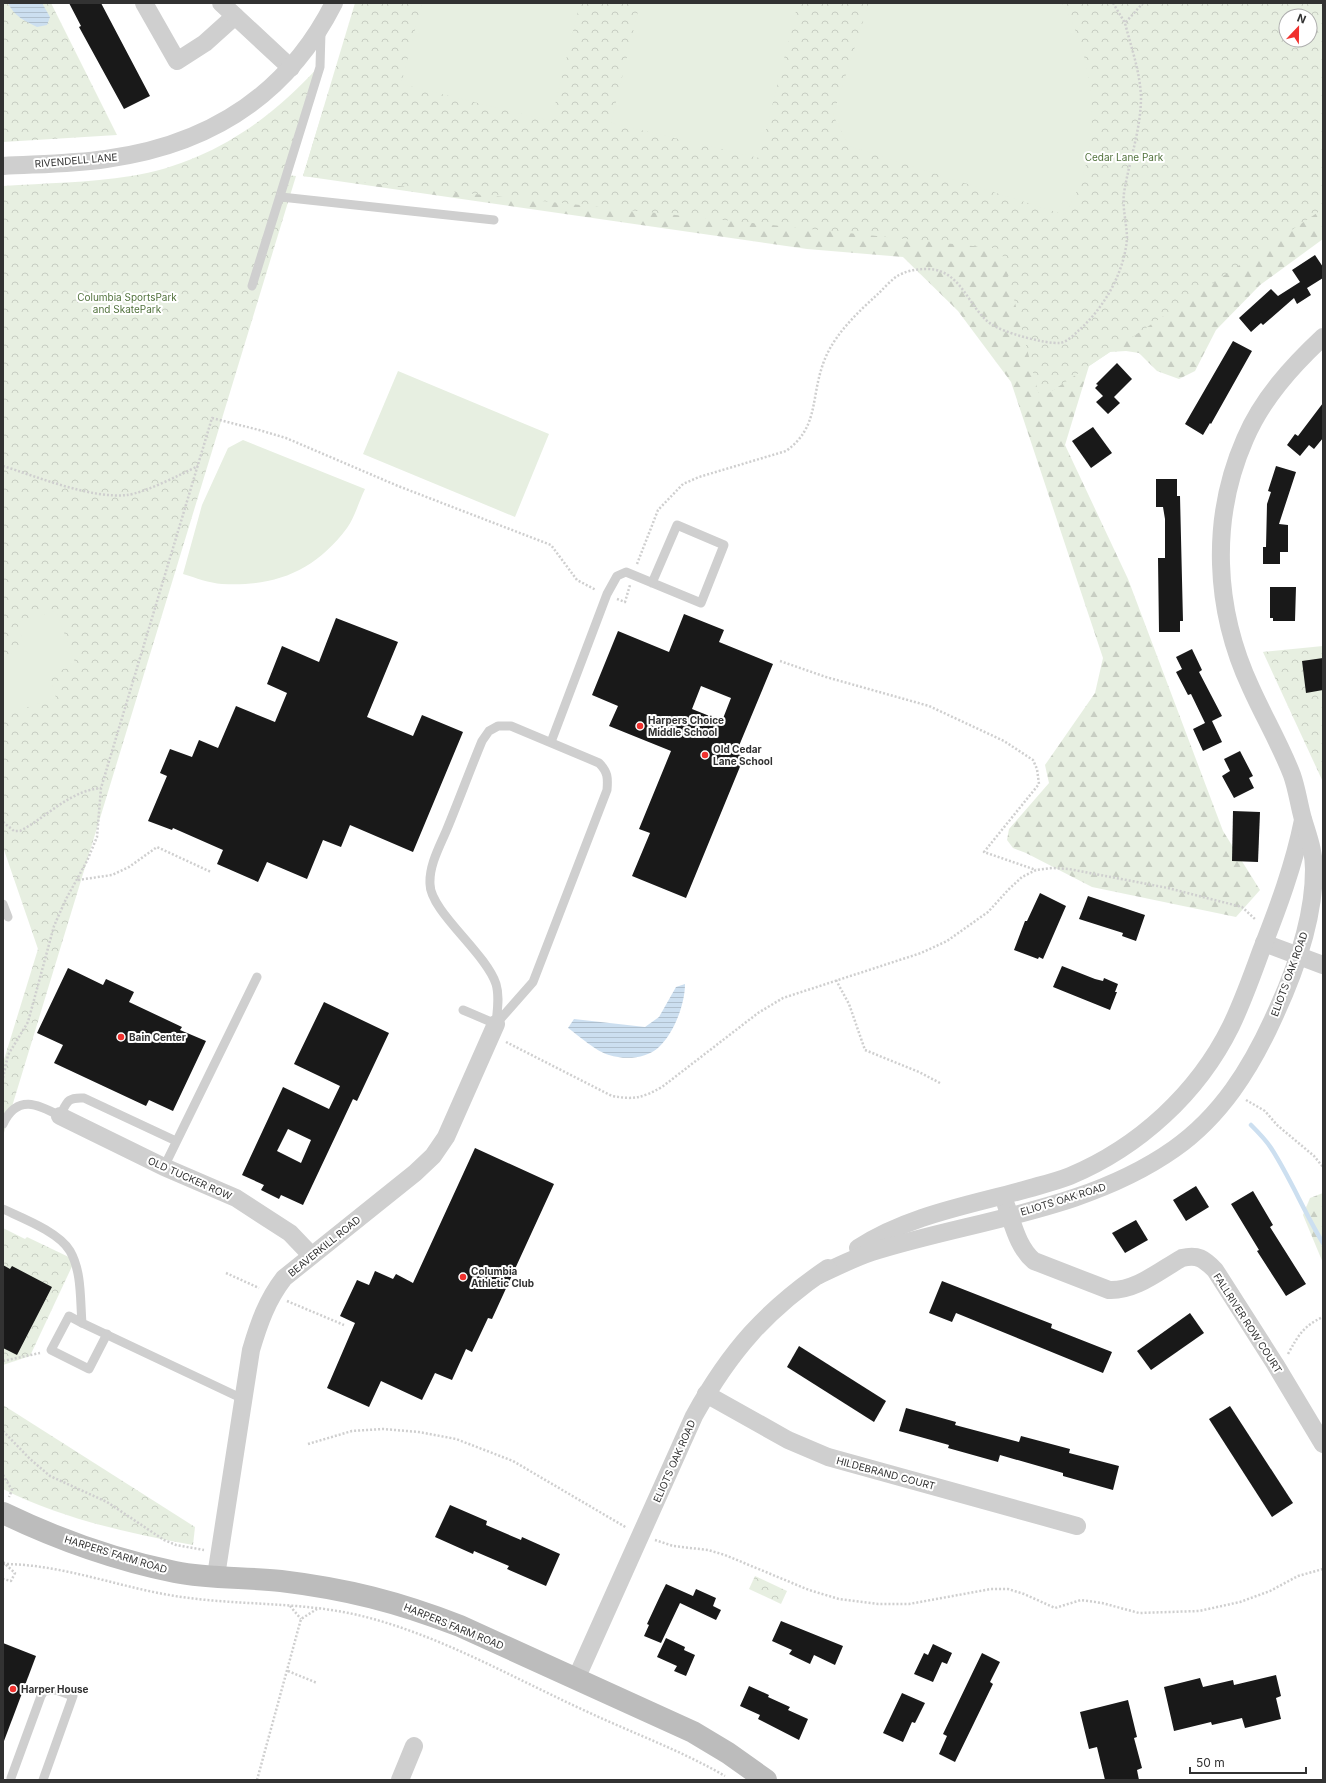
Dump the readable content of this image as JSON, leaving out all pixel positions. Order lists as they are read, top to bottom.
{
  "streets": {
    "main road": ["HARPERS FARM ROAD"],
    "street": [
      "RIVENDELL LANE",
      "ELIOTS OAK ROAD",
      "OLD TUCKER ROW",
      "BEAVERKILL ROAD",
      "FALLRIVER ROW COURT",
      "HILDEBRAND COURT"
    ]
  },
  "crossings": [
    ["ELIOTS OAK ROAD", "FALLRIVER ROW COURT"],
    ["ELIOTS OAK ROAD", "HILDEBRAND COURT"],
    ["ELIOTS OAK ROAD", "HARPERS FARM ROAD"],
    ["OLD TUCKER ROW", "BEAVERKILL ROAD"],
    ["BEAVERKILL ROAD", "HARPERS FARM ROAD"]
  ],
  "parks": ["Cedar Lane Park", "Columbia SportsPark and SkatePark"],
  "places": [
    "Harpers Choice Middle School",
    "Old Cedar Lane School",
    "Bain Center",
    "Columbia Athletic Club",
    "Harper House"
  ],
  "scale_bar": "50 m",
  "north": "top"
}
